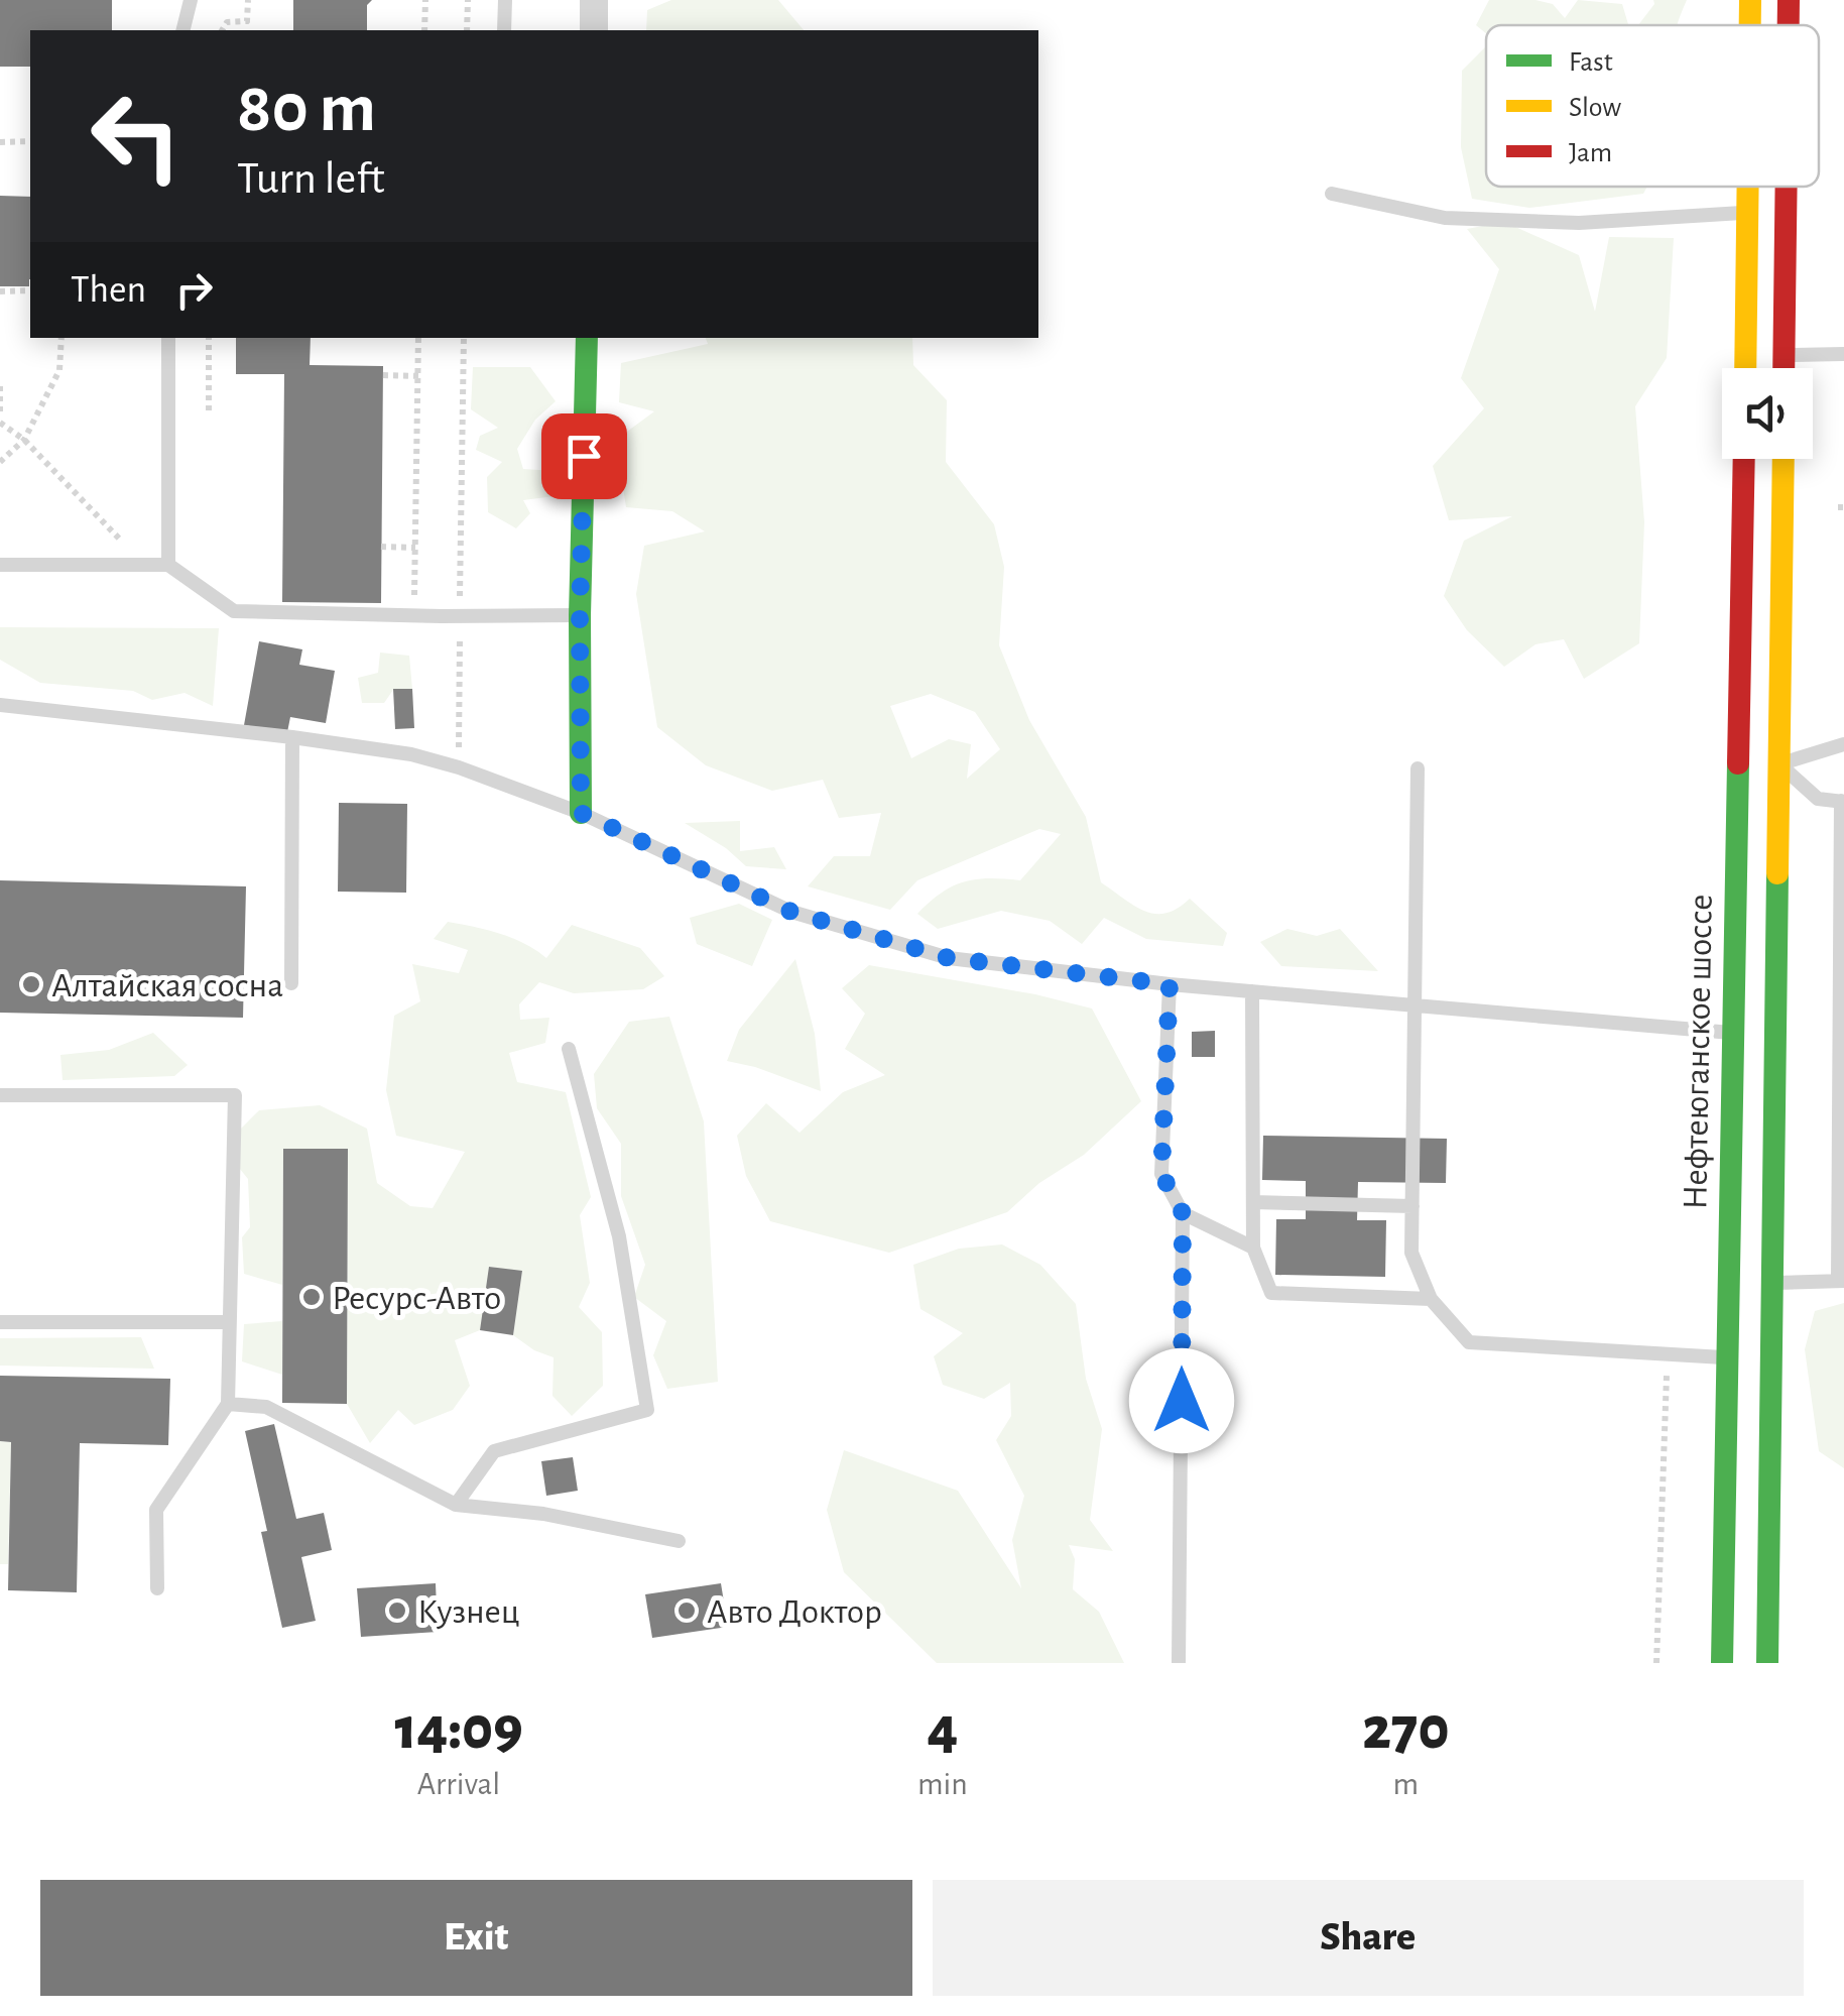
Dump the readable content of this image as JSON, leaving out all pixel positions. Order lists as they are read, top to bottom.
{
  "streets": {
    "main road": ["Нефтеюганское шоссе"]
  },
  "places": [
    "Алтайская сосна",
    "Ресурс-Авто",
    "Кузнец",
    "Авто Доктор"
  ],
  "legend": ["Fast", "Slow", "Jam"],
  "page": {
    "turn": ["80 m", "Turn left"],
    "then": "Then",
    "eta": [
      "14:09",
      "Arrival",
      "4",
      "min",
      "270",
      "m"
    ],
    "buttons": ["Exit", "Share"]
  }
}
